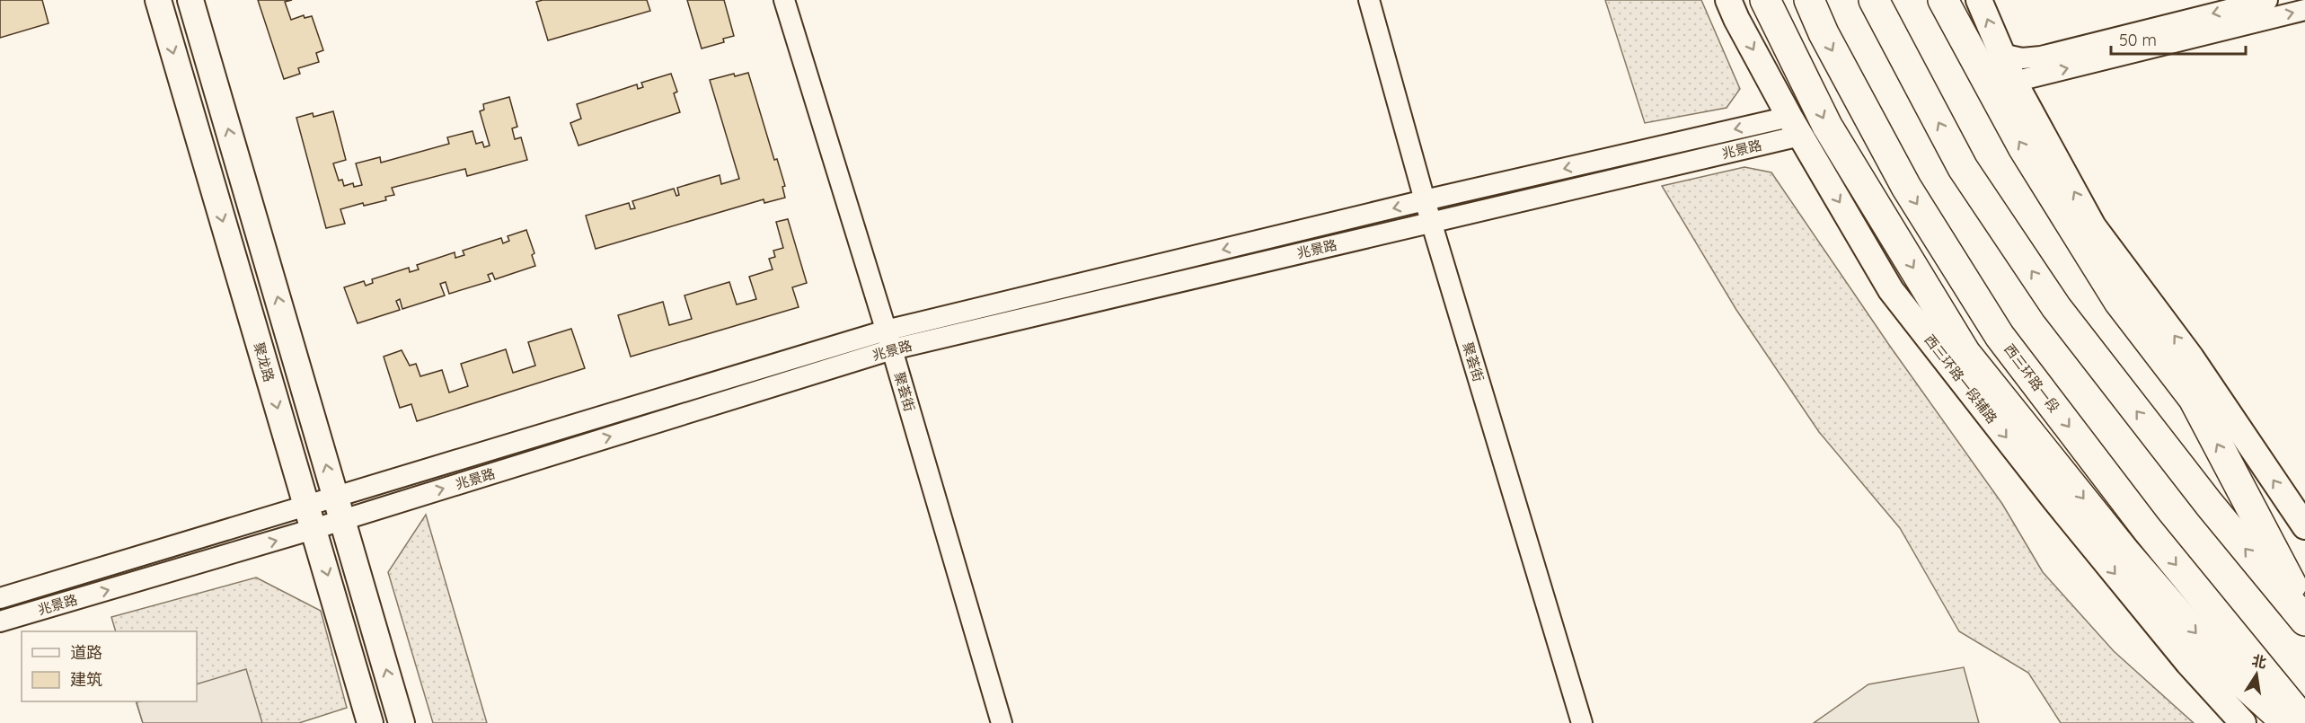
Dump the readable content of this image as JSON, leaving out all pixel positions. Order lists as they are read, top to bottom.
{
  "streets": {
    "highway": ["西三环路一段"],
    "main road": ["聚龙路", "西三环路一段辅路"],
    "street": ["兆景路", "聚荟街"]
  },
  "crossings": [
    ["兆景路", "聚龙路"],
    ["兆景路", "聚荟街"],
    ["兆景路", "西三环路一段辅路"]
  ],
  "legend": ["道路", "建筑"],
  "scale_bar": "50 m",
  "north": "top"
}
